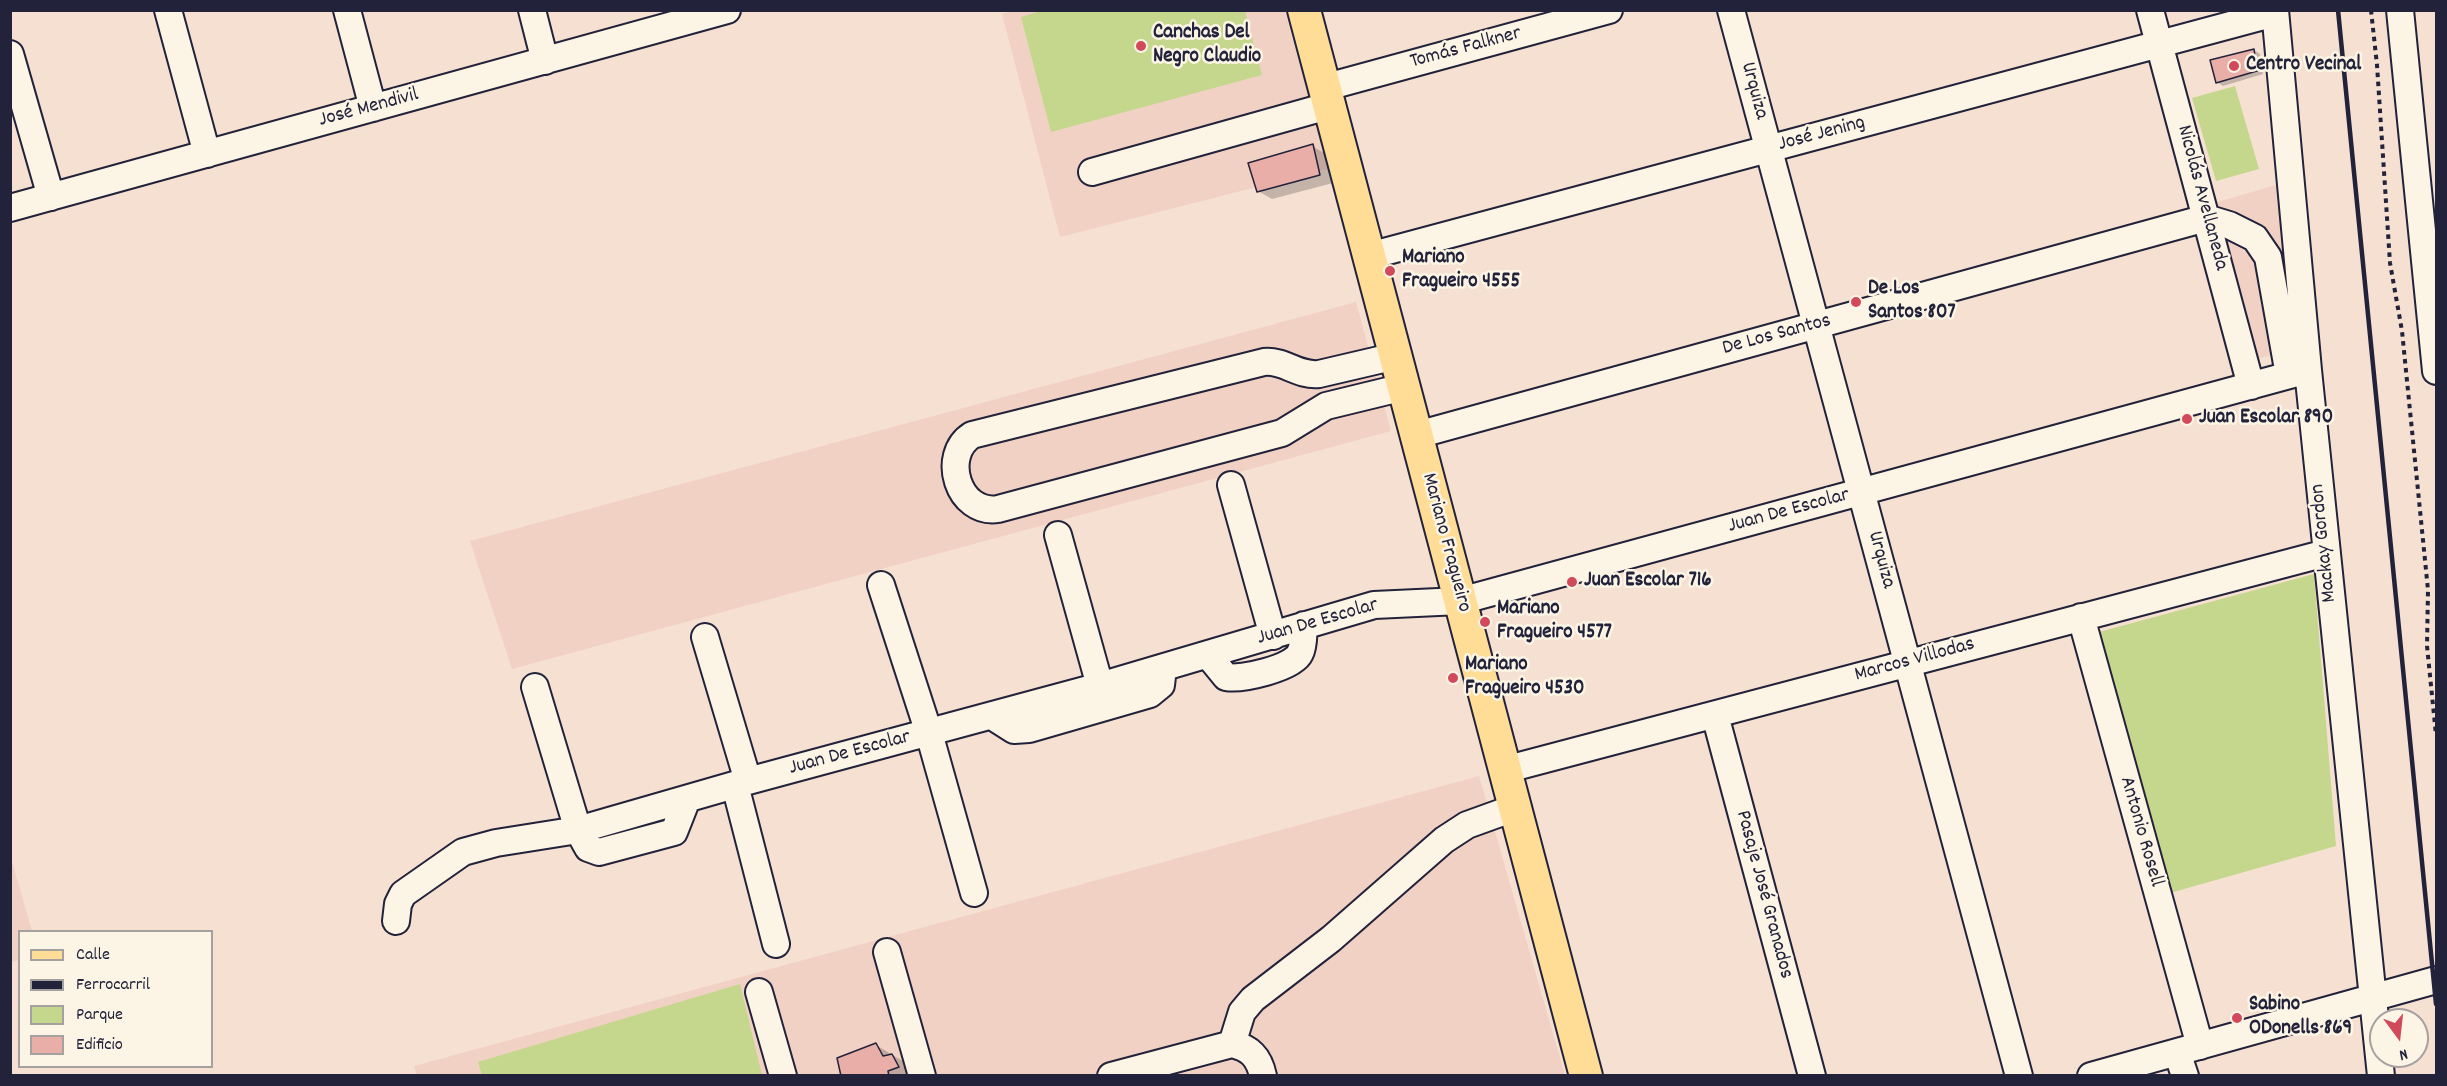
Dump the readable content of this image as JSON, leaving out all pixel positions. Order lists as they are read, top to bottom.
{
  "streets": {
    "main road": ["Mariano Fragueiro"],
    "street": [
      "Tomás Falkner",
      "Urquiza",
      "José Mendivil",
      "José Jening",
      "Nicolás Avellaneda",
      "De Los Santos",
      "Juan De Escolar",
      "Mackay Gordon",
      "Marcos Villodas",
      "Antonio Rosell",
      "Pasaje José Granados"
    ]
  },
  "crossings": [
    ["Tomás Falkner", "Mariano Fragueiro"],
    ["Urquiza", "José Jening"],
    ["Urquiza", "De Los Santos"],
    ["Urquiza", "Juan De Escolar"],
    ["Urquiza", "Marcos Villodas"],
    ["José Jening", "Nicolás Avellaneda"],
    ["José Jening", "Mariano Fragueiro"],
    ["José Jening", "Mackay Gordon"],
    ["Nicolás Avellaneda", "De Los Santos"],
    ["Nicolás Avellaneda", "Juan De Escolar"],
    ["De Los Santos", "Mariano Fragueiro"],
    ["Juan De Escolar", "Mariano Fragueiro"],
    ["Juan De Escolar", "Mackay Gordon"],
    ["Mariano Fragueiro", "Marcos Villodas"],
    ["Mackay Gordon", "Marcos Villodas"],
    ["Marcos Villodas", "Antonio Rosell"],
    ["Marcos Villodas", "Pasaje José Granados"]
  ],
  "places": [
    "Canchas Del Negro Claudio",
    "Centro Vecinal",
    "Mariano Fragueiro 4555",
    "De Los Santos 807",
    "Juan Escolar 890",
    "Juan Escolar 716",
    "Mariano Fragueiro 4577",
    "Mariano Fragueiro 4530",
    "Sabino ODonells 869"
  ],
  "legend": [
    "Calle",
    "Ferrocarril",
    "Parque",
    "Edificio"
  ],
  "north": "bottom"
}
